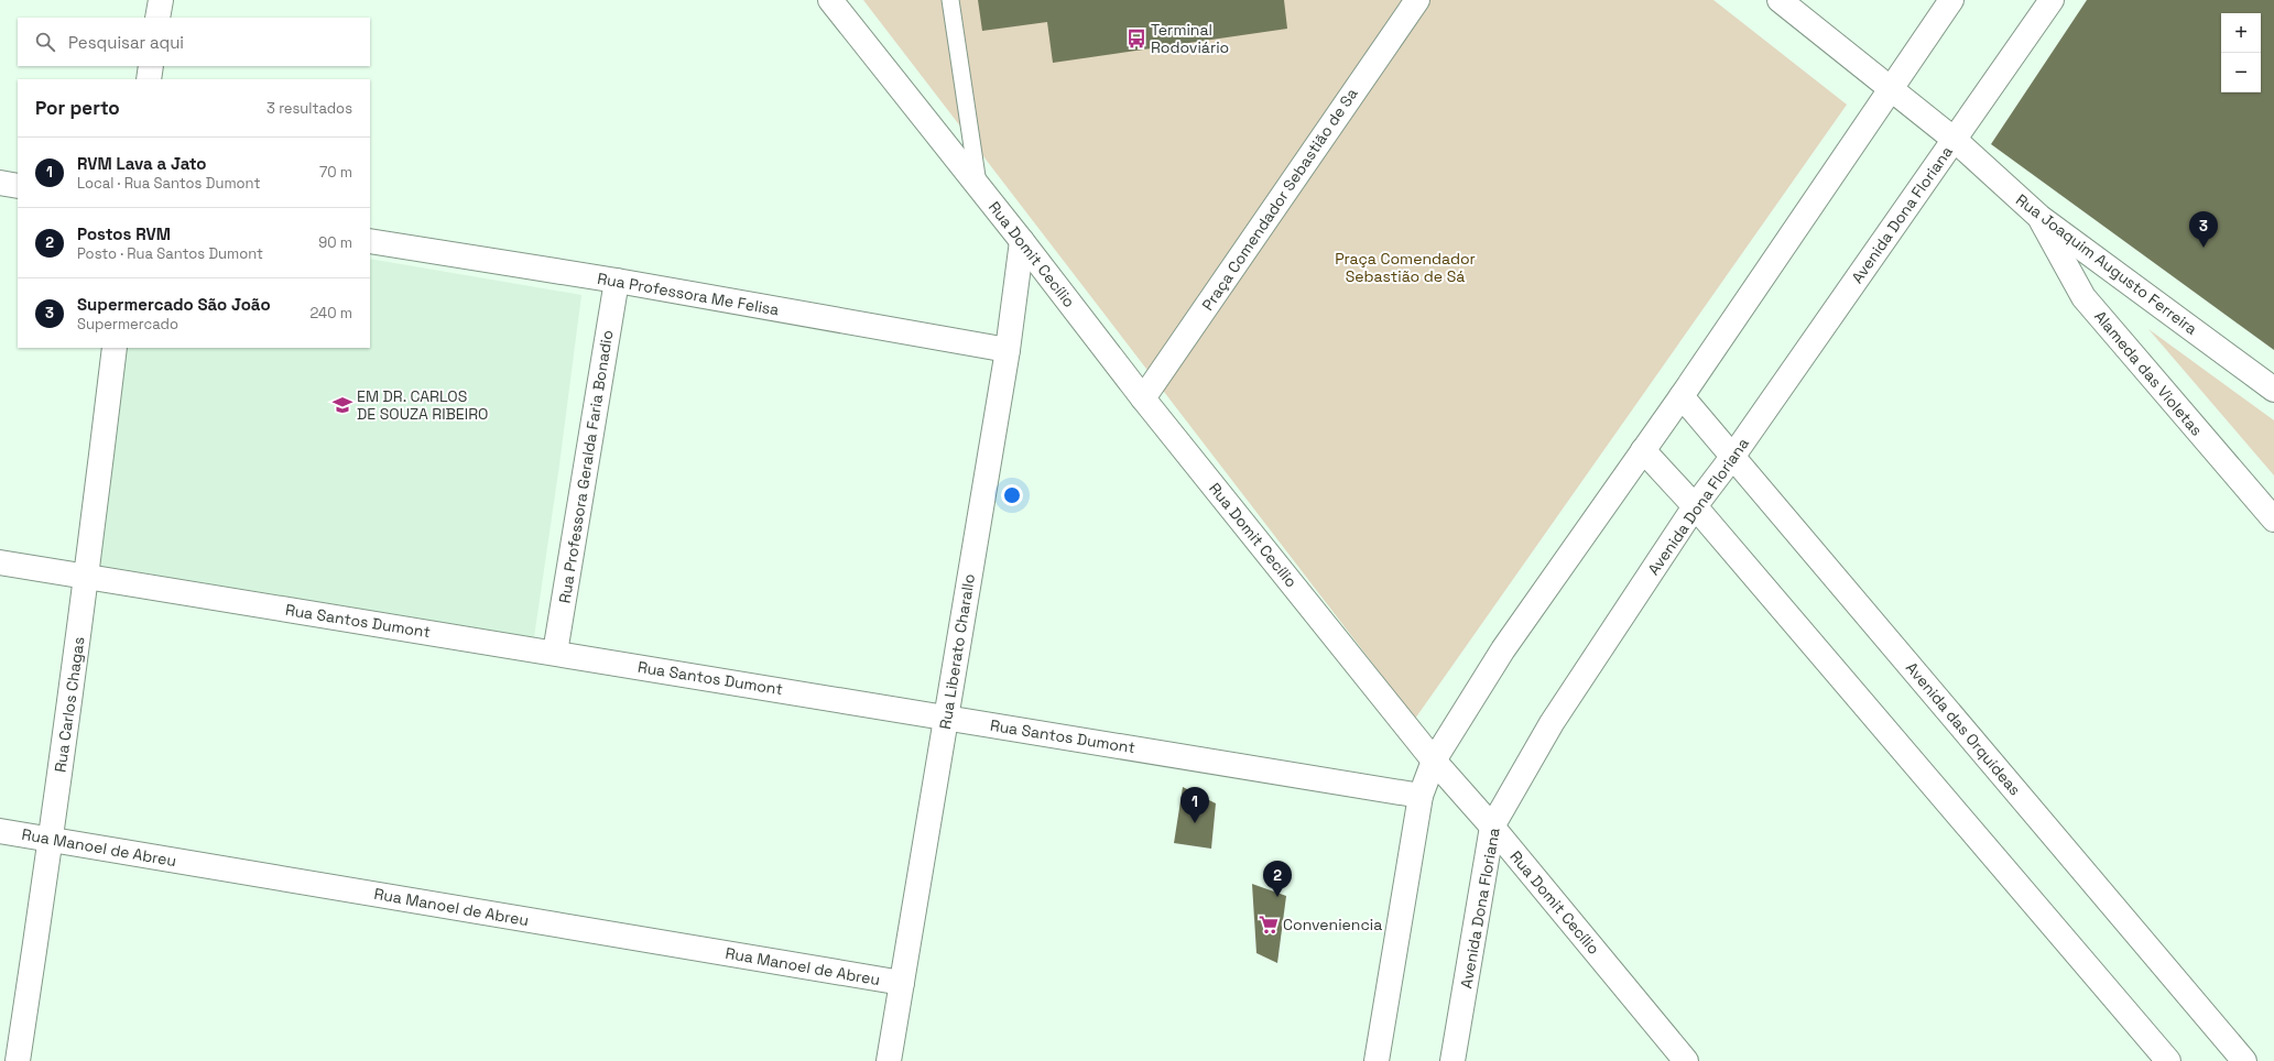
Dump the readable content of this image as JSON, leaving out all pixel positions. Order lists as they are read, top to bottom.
{
  "streets": {
    "street": [
      "Praça Comendador Sebastião de Sa",
      "Avenida Dona Floriana",
      "Rua Domit Cecílio",
      "Rua Joaquim Augusto Ferreira",
      "Rua Professora Me Felisa",
      "Alameda das Violetas",
      "Rua Professora Geralda Faria Bonadio",
      "Rua Santos Dumont",
      "Rua Liberato Charallo",
      "Rua Carlos Chagas",
      "Avenida das Orquídeas",
      "Rua Manoel de Abreu"
    ]
  },
  "crossings": [
    ["Praça Comendador Sebastião de Sa", "Rua Domit Cecílio"],
    ["Avenida Dona Floriana", "Rua Domit Cecílio"],
    ["Avenida Dona Floriana", "Rua Joaquim Augusto Ferreira"],
    ["Avenida Dona Floriana", "Avenida das Orquídeas"],
    ["Rua Domit Cecílio", "Rua Liberato Charallo"],
    ["Rua Joaquim Augusto Ferreira", "Alameda das Violetas"],
    ["Rua Professora Me Felisa", "Rua Professora Geralda Faria Bonadio"],
    ["Rua Professora Me Felisa", "Rua Liberato Charallo"],
    ["Rua Professora Geralda Faria Bonadio", "Rua Santos Dumont"],
    ["Rua Santos Dumont", "Rua Liberato Charallo"],
    ["Rua Santos Dumont", "Rua Carlos Chagas"],
    ["Rua Liberato Charallo", "Rua Manoel de Abreu"],
    ["Rua Carlos Chagas", "Rua Manoel de Abreu"]
  ],
  "parks": ["Praça Comendador Sebastião de Sá"],
  "places": {
    "bus stop": ["Terminal Rodoviário"],
    "school or university": ["EM DR. CARLOS DE SOUZA RIBEIRO"],
    "supermarket": ["Conveniencia"]
  },
  "page": {
    "map_buttons": ["+", "−"],
    "search": "Pesquisar aqui",
    "heading": ["Por perto", "3 resultados"],
    "list": [
      {
        "mark": "1",
        "name": "RVM Lava a Jato",
        "note": "Local · Rua Santos Dumont",
        "value": "70 m"
      },
      {
        "mark": "2",
        "name": "Postos RVM",
        "note": "Posto · Rua Santos Dumont",
        "value": "90 m"
      },
      {
        "mark": "3",
        "name": "Supermercado São João",
        "note": "Supermercado",
        "value": "240 m"
      }
    ],
    "pins": ["3", "1", "2"]
  }
}
